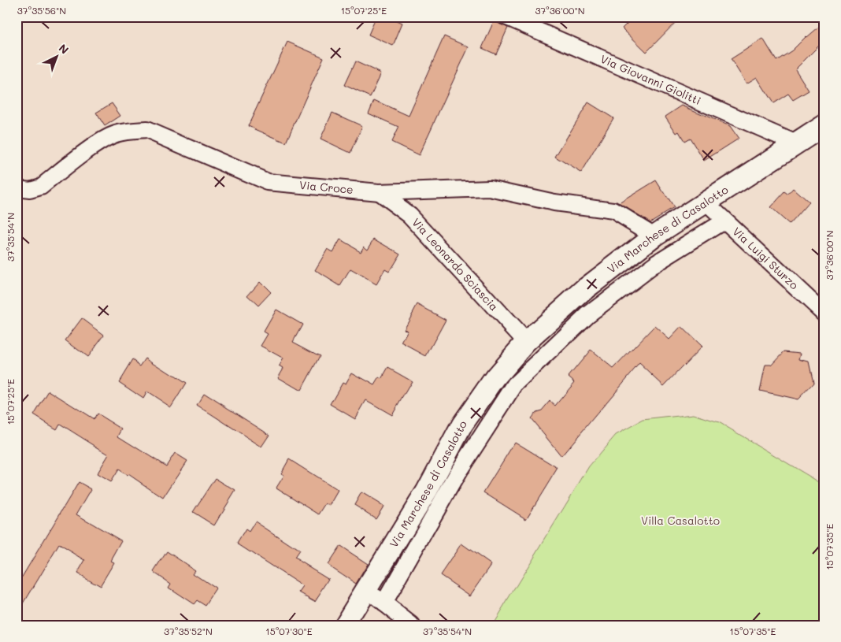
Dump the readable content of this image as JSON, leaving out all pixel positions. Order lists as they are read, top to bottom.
{
  "streets": {
    "street": [
      "Via Giovanni Giolitti",
      "Via Croce",
      "Via Marchese di Casalotto",
      "Via Luigi Sturzo",
      "Via Leonardo Sciascia"
    ]
  },
  "crossings": [
    ["Via Giovanni Giolitti", "Via Marchese di Casalotto"],
    ["Via Croce", "Via Marchese di Casalotto"],
    ["Via Croce", "Via Leonardo Sciascia"],
    ["Via Marchese di Casalotto", "Via Luigi Sturzo"],
    ["Via Marchese di Casalotto", "Via Leonardo Sciascia"]
  ],
  "parks": ["Villa Casalotto"],
  "north": "top right",
  "coordinates": [
    "37°35'56\"N",
    "15°07'25\"E",
    "37°36'00\"N",
    "37°35'54\"N",
    "15°07'35\"E",
    "37°35'52\"N",
    "15°07'30\"E"
  ]
}
